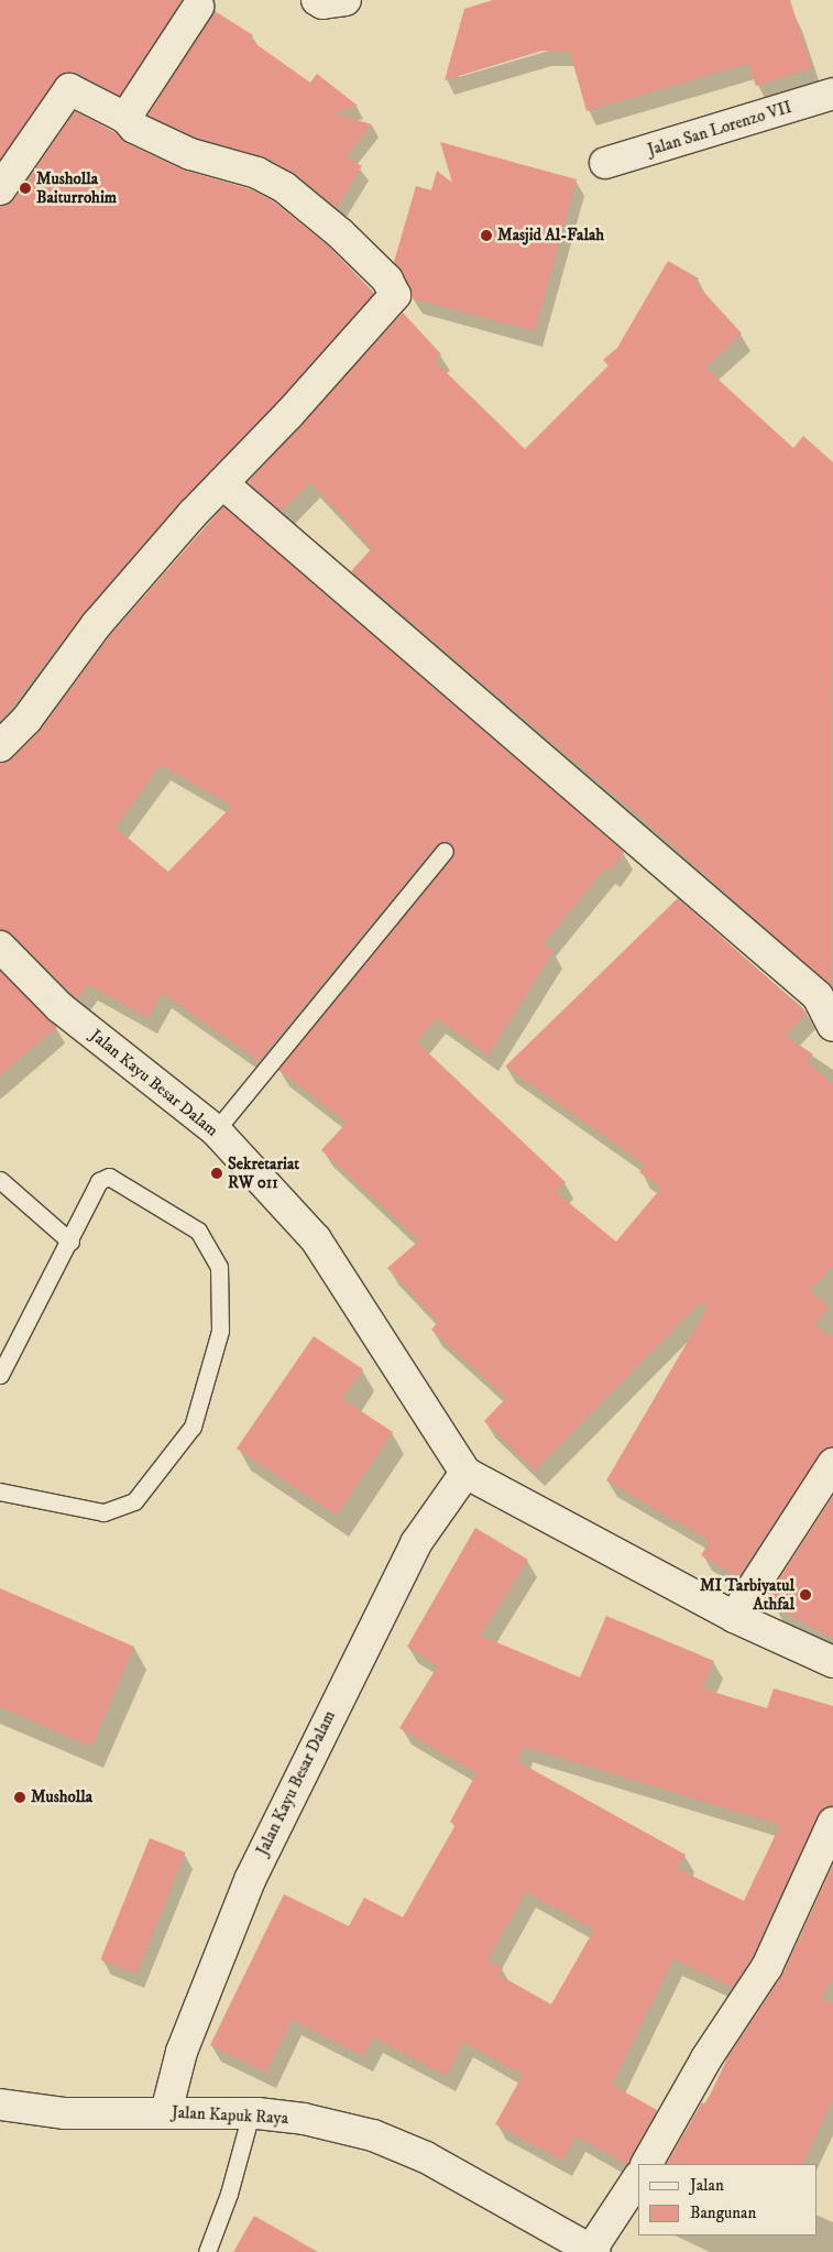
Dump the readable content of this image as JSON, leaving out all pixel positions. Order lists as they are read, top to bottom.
{
  "streets": {
    "street": ["Jalan San Lorenzo VII", "Jalan Kayu Besar Dalam", "Jalan Kapuk Raya"]
  },
  "crossings": [
    ["Jalan Kayu Besar Dalam", "Jalan Kapuk Raya"]
  ],
  "places": [
    "Musholla Baiturrohim",
    "Masjid Al-Falah",
    "Sekretariat RW 011",
    "MI Tarbiyatul Athfal",
    "Musholla"
  ],
  "legend": ["Jalan", "Bangunan"]
}
